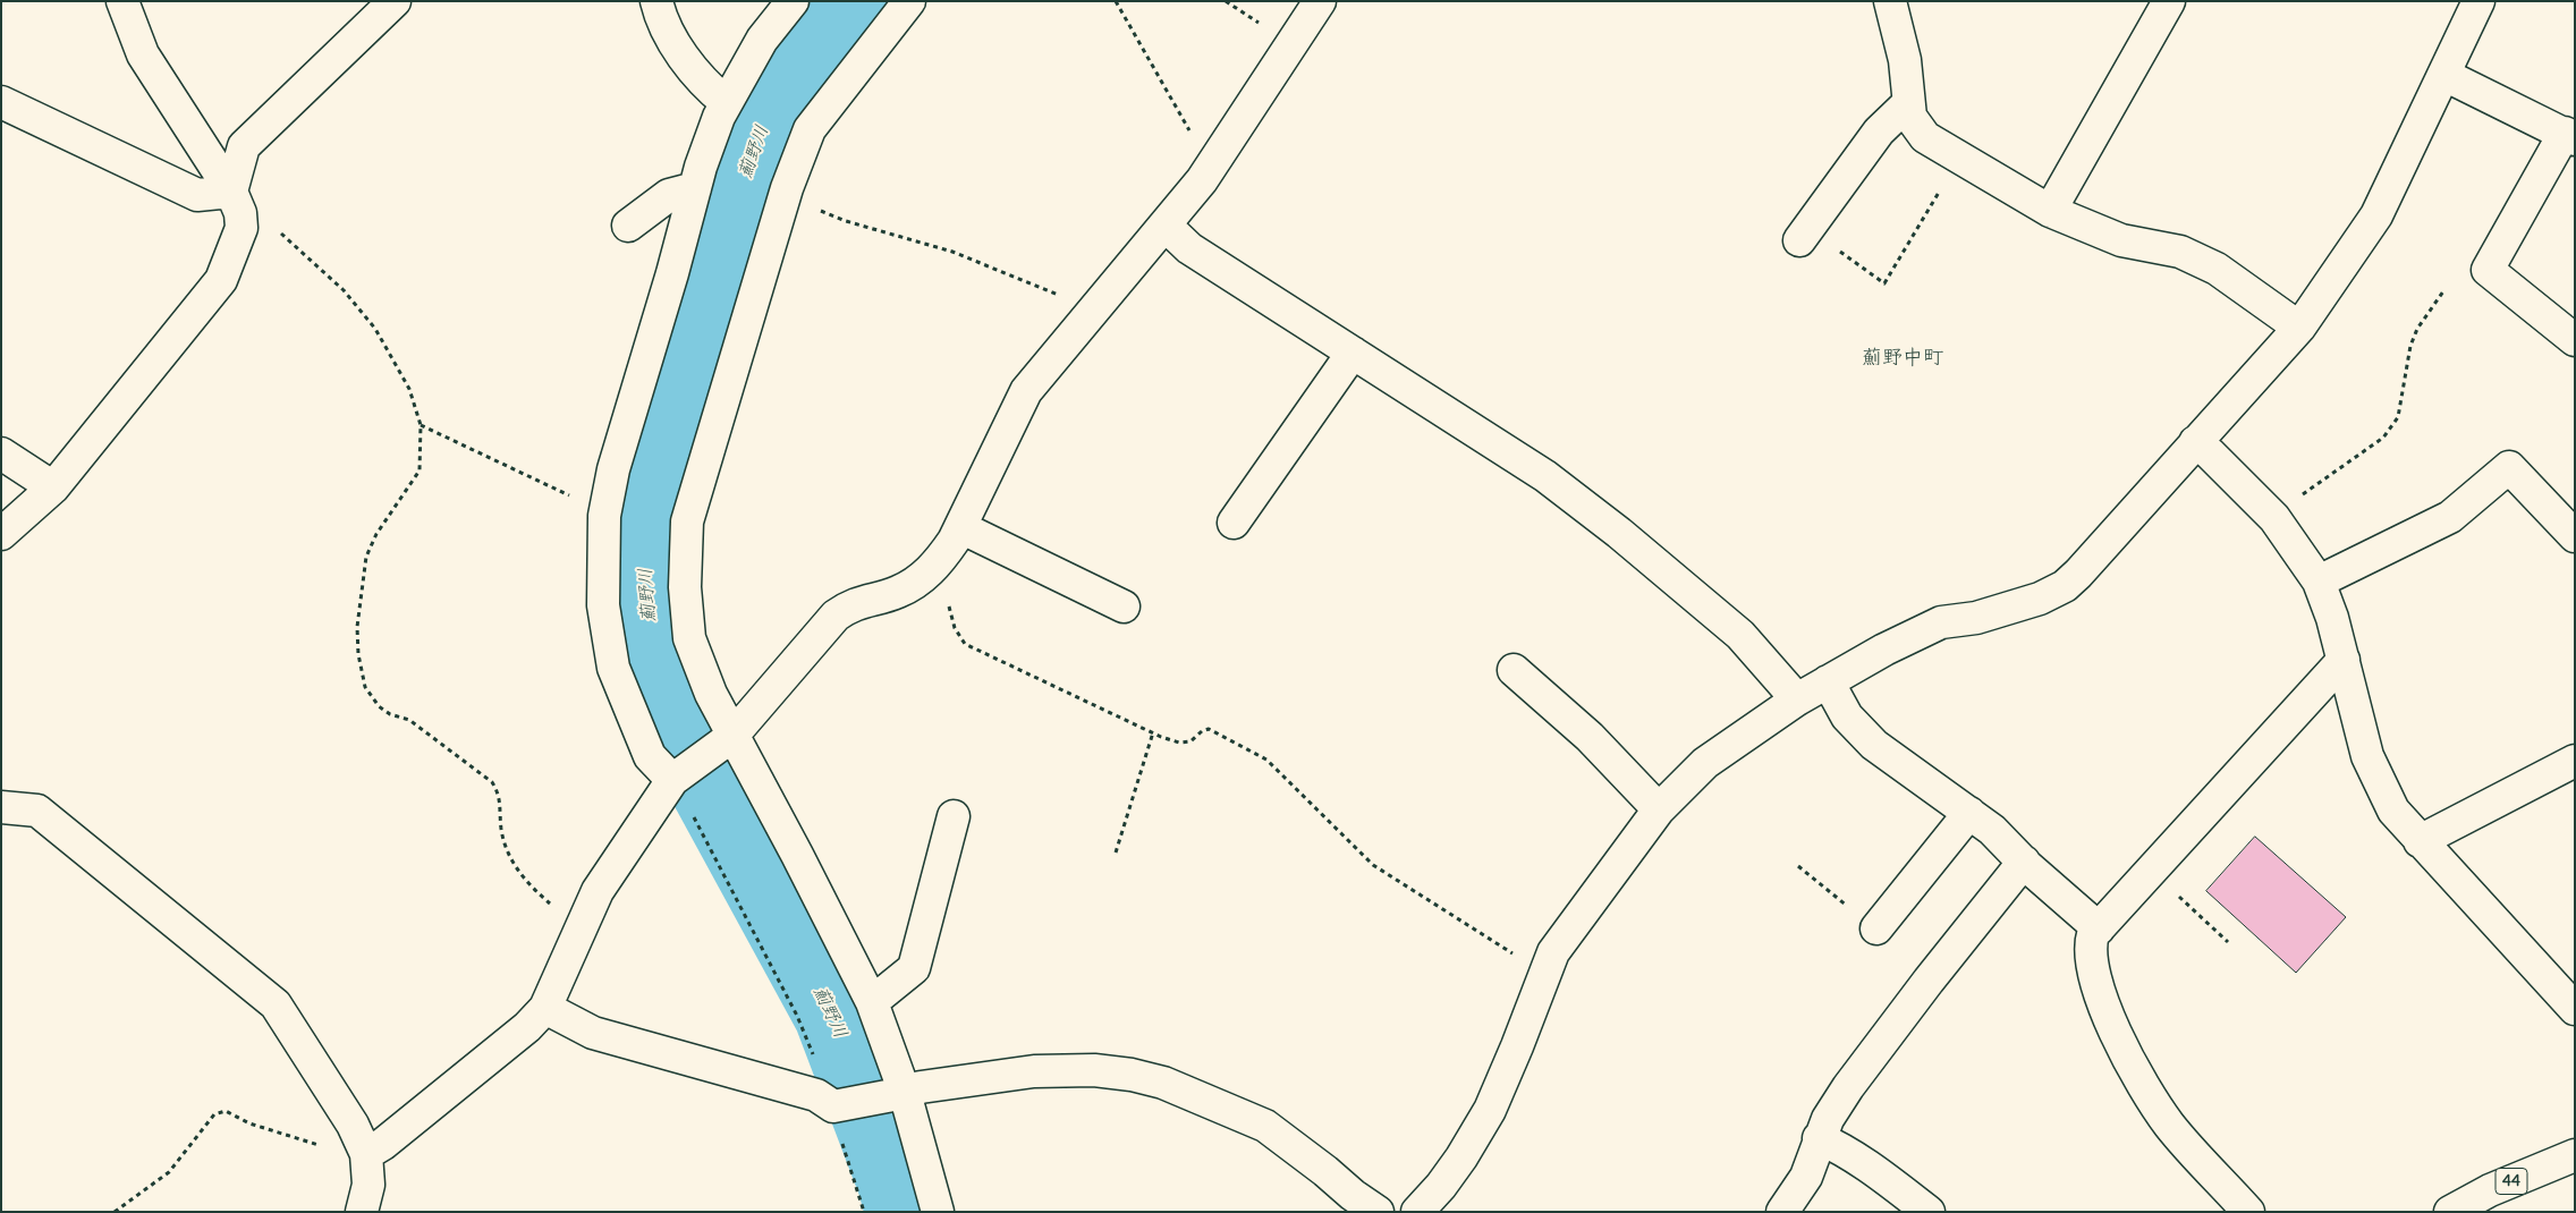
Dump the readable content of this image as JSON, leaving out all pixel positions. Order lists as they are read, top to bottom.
{
  "streets": {
    "street": ["44"]
  },
  "districts": ["薊野中町"],
  "water": ["薊野川"]
}
